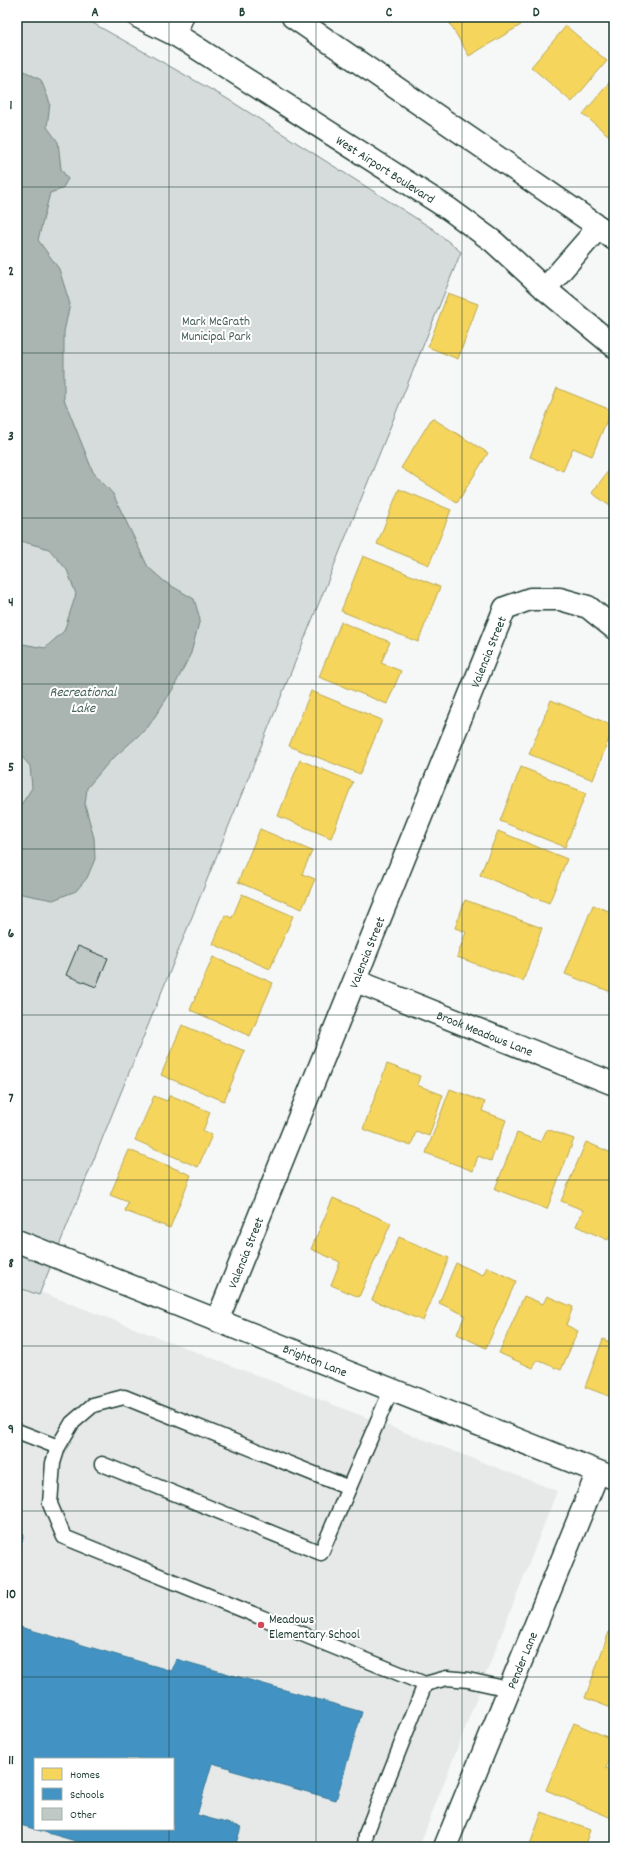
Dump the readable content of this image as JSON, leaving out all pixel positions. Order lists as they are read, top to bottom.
{
  "streets": {
    "street": [
      "West Airport Boulevard",
      "Valencia Street",
      "Brook Meadows Lane",
      "Brighton Lane",
      "Pender Lane"
    ]
  },
  "crossings": [
    ["Valencia Street", "Brook Meadows Lane"],
    ["Valencia Street", "Brighton Lane"],
    ["Brighton Lane", "Pender Lane"]
  ],
  "water": ["Recreational Lake"],
  "parks": ["Mark McGrath Municipal Park"],
  "places": ["Meadows Elementary School"],
  "legend": ["Homes", "Schools", "Other"],
  "grid": {
    "columns": [
      "A",
      "B",
      "C",
      "D"
    ],
    "rows": [
      "1",
      "2",
      "3",
      "4",
      "5",
      "6",
      "7",
      "8",
      "9",
      "10",
      "11"
    ]
  }
}
